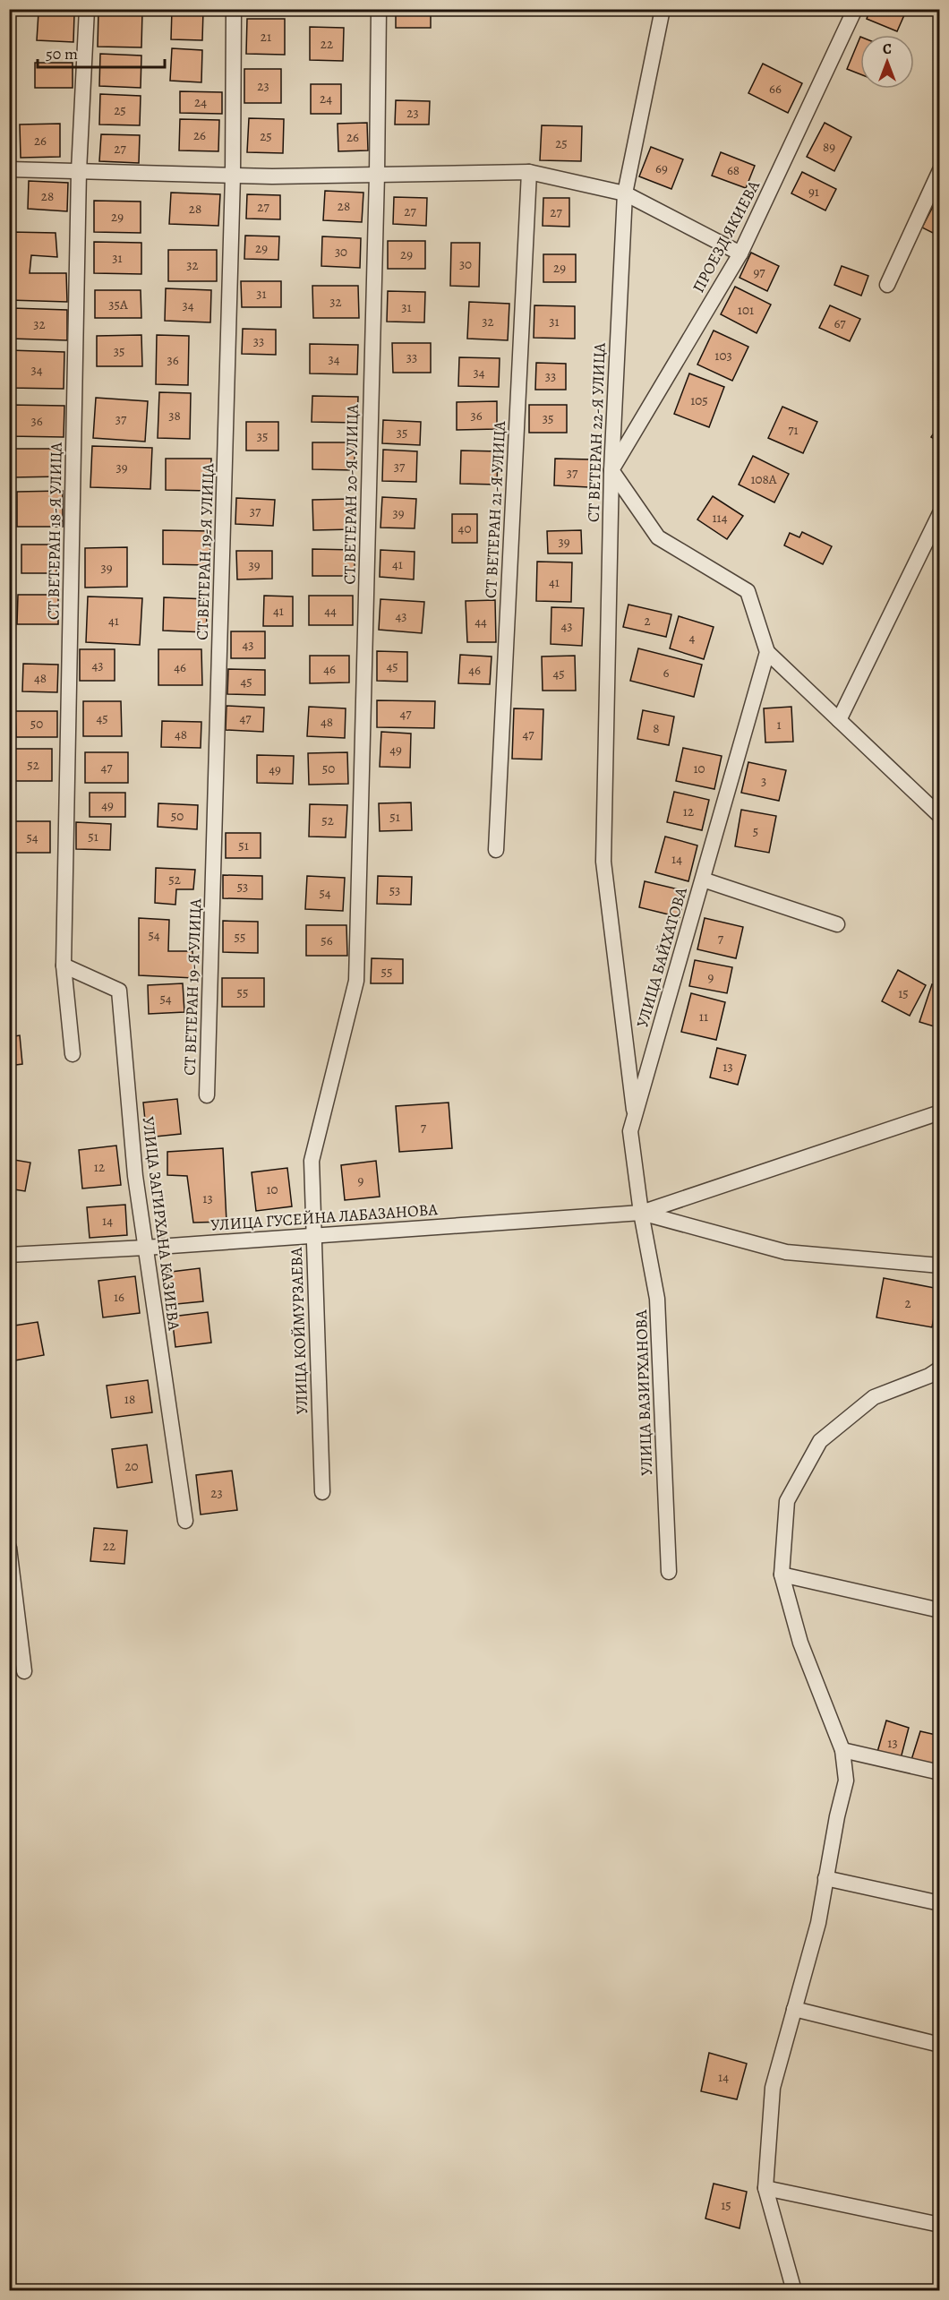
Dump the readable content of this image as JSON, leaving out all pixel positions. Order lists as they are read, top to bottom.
{
  "streets": {
    "street": [
      "ПРОЕЗД ЯКИЕВА",
      "СТ ВЕТЕРАН 22-Я УЛИЦА",
      "СТ ВЕТЕРАН 20-Я УЛИЦА",
      "СТ ВЕТЕРАН 21-Я УЛИЦА",
      "СТ ВЕТЕРАН 18-Я УЛИЦА",
      "СТ ВЕТЕРАН 19-Я УЛИЦА",
      "УЛИЦА БАЙХАТОВА",
      "УЛИЦА ГУСЕЙНА ЛАБАЗАНОВА",
      "УЛИЦА ЗАГИРХАНА КАЗИЕВА",
      "УЛИЦА КОЙМУРЗАЕВА",
      "УЛИЦА ВАЗИРХАНОВА"
    ]
  },
  "crossings": [
    ["ПРОЕЗД ЯКИЕВА", "СТ ВЕТЕРАН 22-Я УЛИЦА"],
    ["СТ ВЕТЕРАН 22-Я УЛИЦА", "УЛИЦА БАЙХАТОВА"],
    ["СТ ВЕТЕРАН 20-Я УЛИЦА", "УЛИЦА КОЙМУРЗАЕВА"],
    ["СТ ВЕТЕРАН 18-Я УЛИЦА", "УЛИЦА ЗАГИРХАНА КАЗИЕВА"],
    ["УЛИЦА БАЙХАТОВА", "УЛИЦА ГУСЕЙНА ЛАБАЗАНОВА"],
    ["УЛИЦА БАЙХАТОВА", "УЛИЦА ВАЗИРХАНОВА"],
    ["УЛИЦА ГУСЕЙНА ЛАБАЗАНОВА", "УЛИЦА ЗАГИРХАНА КАЗИЕВА"],
    ["УЛИЦА ГУСЕЙНА ЛАБАЗАНОВА", "УЛИЦА КОЙМУРЗАЕВА"],
    ["УЛИЦА ГУСЕЙНА ЛАБАЗАНОВА", "УЛИЦА ВАЗИРХАНОВА"]
  ],
  "house_numbers": [
    "21",
    "22",
    "23",
    "66",
    "24",
    "24",
    "25",
    "23",
    "26",
    "25",
    "26",
    "26",
    "25",
    "89",
    "27",
    "69",
    "68",
    "91",
    "28",
    "28",
    "27",
    "28",
    "27",
    "27",
    "29",
    "29",
    "30",
    "29",
    "31",
    "30",
    "32",
    "29",
    "97",
    "31",
    "32",
    "35А",
    "34",
    "31",
    "101",
    "32",
    "31",
    "67",
    "32",
    "33",
    "35",
    "103",
    "33",
    "34",
    "36",
    "34",
    "34",
    "33",
    "105",
    "38",
    "36",
    "35",
    "37",
    "36",
    "71",
    "35",
    "35",
    "37",
    "39",
    "37",
    "108А",
    "37",
    "39",
    "114",
    "40",
    "39",
    "41",
    "39",
    "39",
    "41",
    "41",
    "44",
    "43",
    "41",
    "2",
    "44",
    "43",
    "4",
    "43",
    "43",
    "45",
    "46",
    "46",
    "46",
    "6",
    "45",
    "48",
    "45",
    "47",
    "45",
    "47",
    "48",
    "50",
    "1",
    "8",
    "48",
    "47",
    "49",
    "52",
    "47",
    "50",
    "10",
    "49",
    "3",
    "49",
    "12",
    "50",
    "51",
    "52",
    "5",
    "51",
    "54",
    "51",
    "14",
    "52",
    "53",
    "53",
    "54",
    "54",
    "55",
    "7",
    "56",
    "55",
    "9",
    "55",
    "15",
    "54",
    "11",
    "13",
    "7",
    "12",
    "9",
    "10",
    "13",
    "14",
    "16",
    "2",
    "18",
    "20",
    "23",
    "22",
    "13",
    "14",
    "15"
  ],
  "scale_bar": "50 m",
  "north": "top"
}
